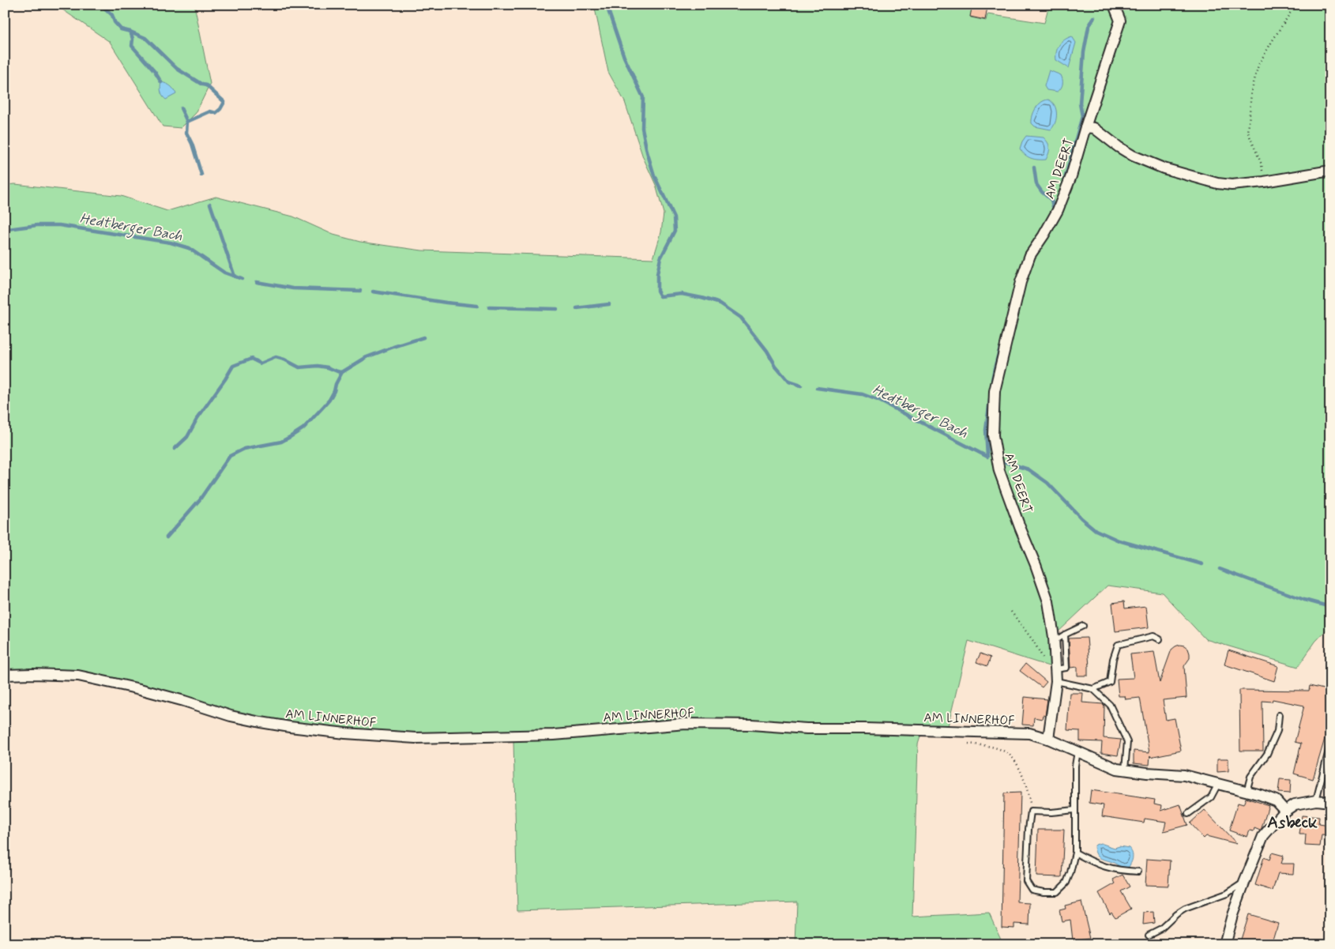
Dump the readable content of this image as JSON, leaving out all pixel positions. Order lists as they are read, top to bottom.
{
  "streets": {
    "street": ["AM DEERT", "AM LINNERHOF"]
  },
  "crossings": [
    ["AM DEERT", "AM LINNERHOF"]
  ],
  "districts": ["Asbeck"],
  "water": ["Hedtberger Bach"]
}
